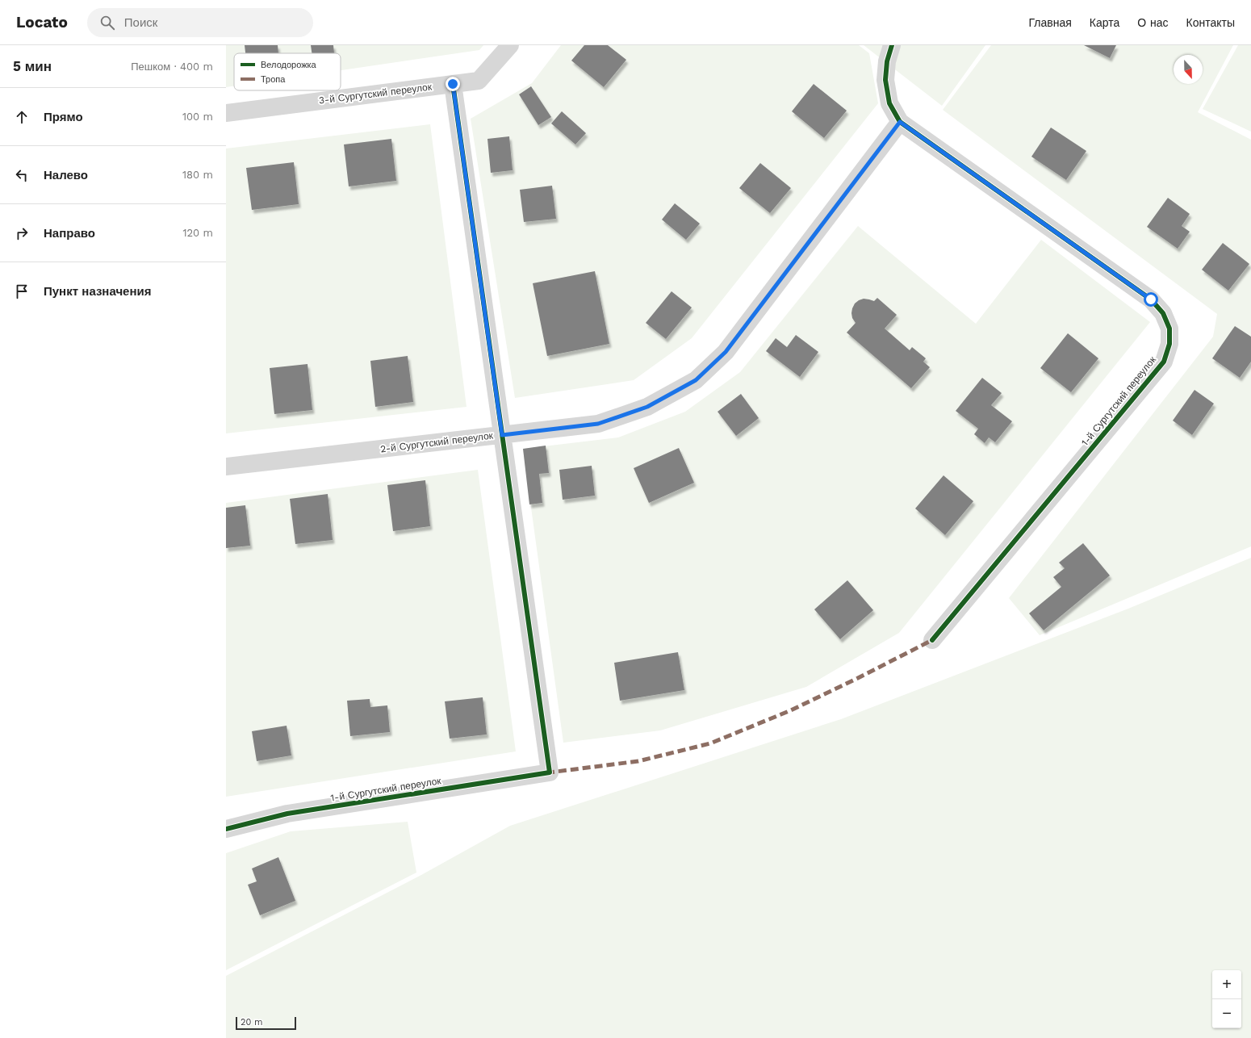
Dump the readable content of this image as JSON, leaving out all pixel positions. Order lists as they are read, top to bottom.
{
  "streets": {
    "street": ["3-й Сургутский переулок", "1-й Сургутский переулок", "2-й Сургутский переулок"]
  },
  "crossings": [
    ["1-й Сургутский переулок", "2-й Сургутский переулок"]
  ],
  "legend": ["Велодорожка", "Тропа"],
  "scale_bar": "20 m",
  "north": "bottom",
  "page": {
    "header": "Locato",
    "search": "Поиск",
    "nav": [
      "Главная",
      "Карта",
      "О нас",
      "Контакты"
    ],
    "heading": ["5 мин", "Пешком · 400 m"],
    "list": [
      ["Прямо", "100 m"],
      ["Налево", "180 m"],
      ["Направо", "120 m"],
      "Пункт назначения"
    ],
    "map_buttons": ["+", "−"],
    "scale": "20 m"
  }
}
